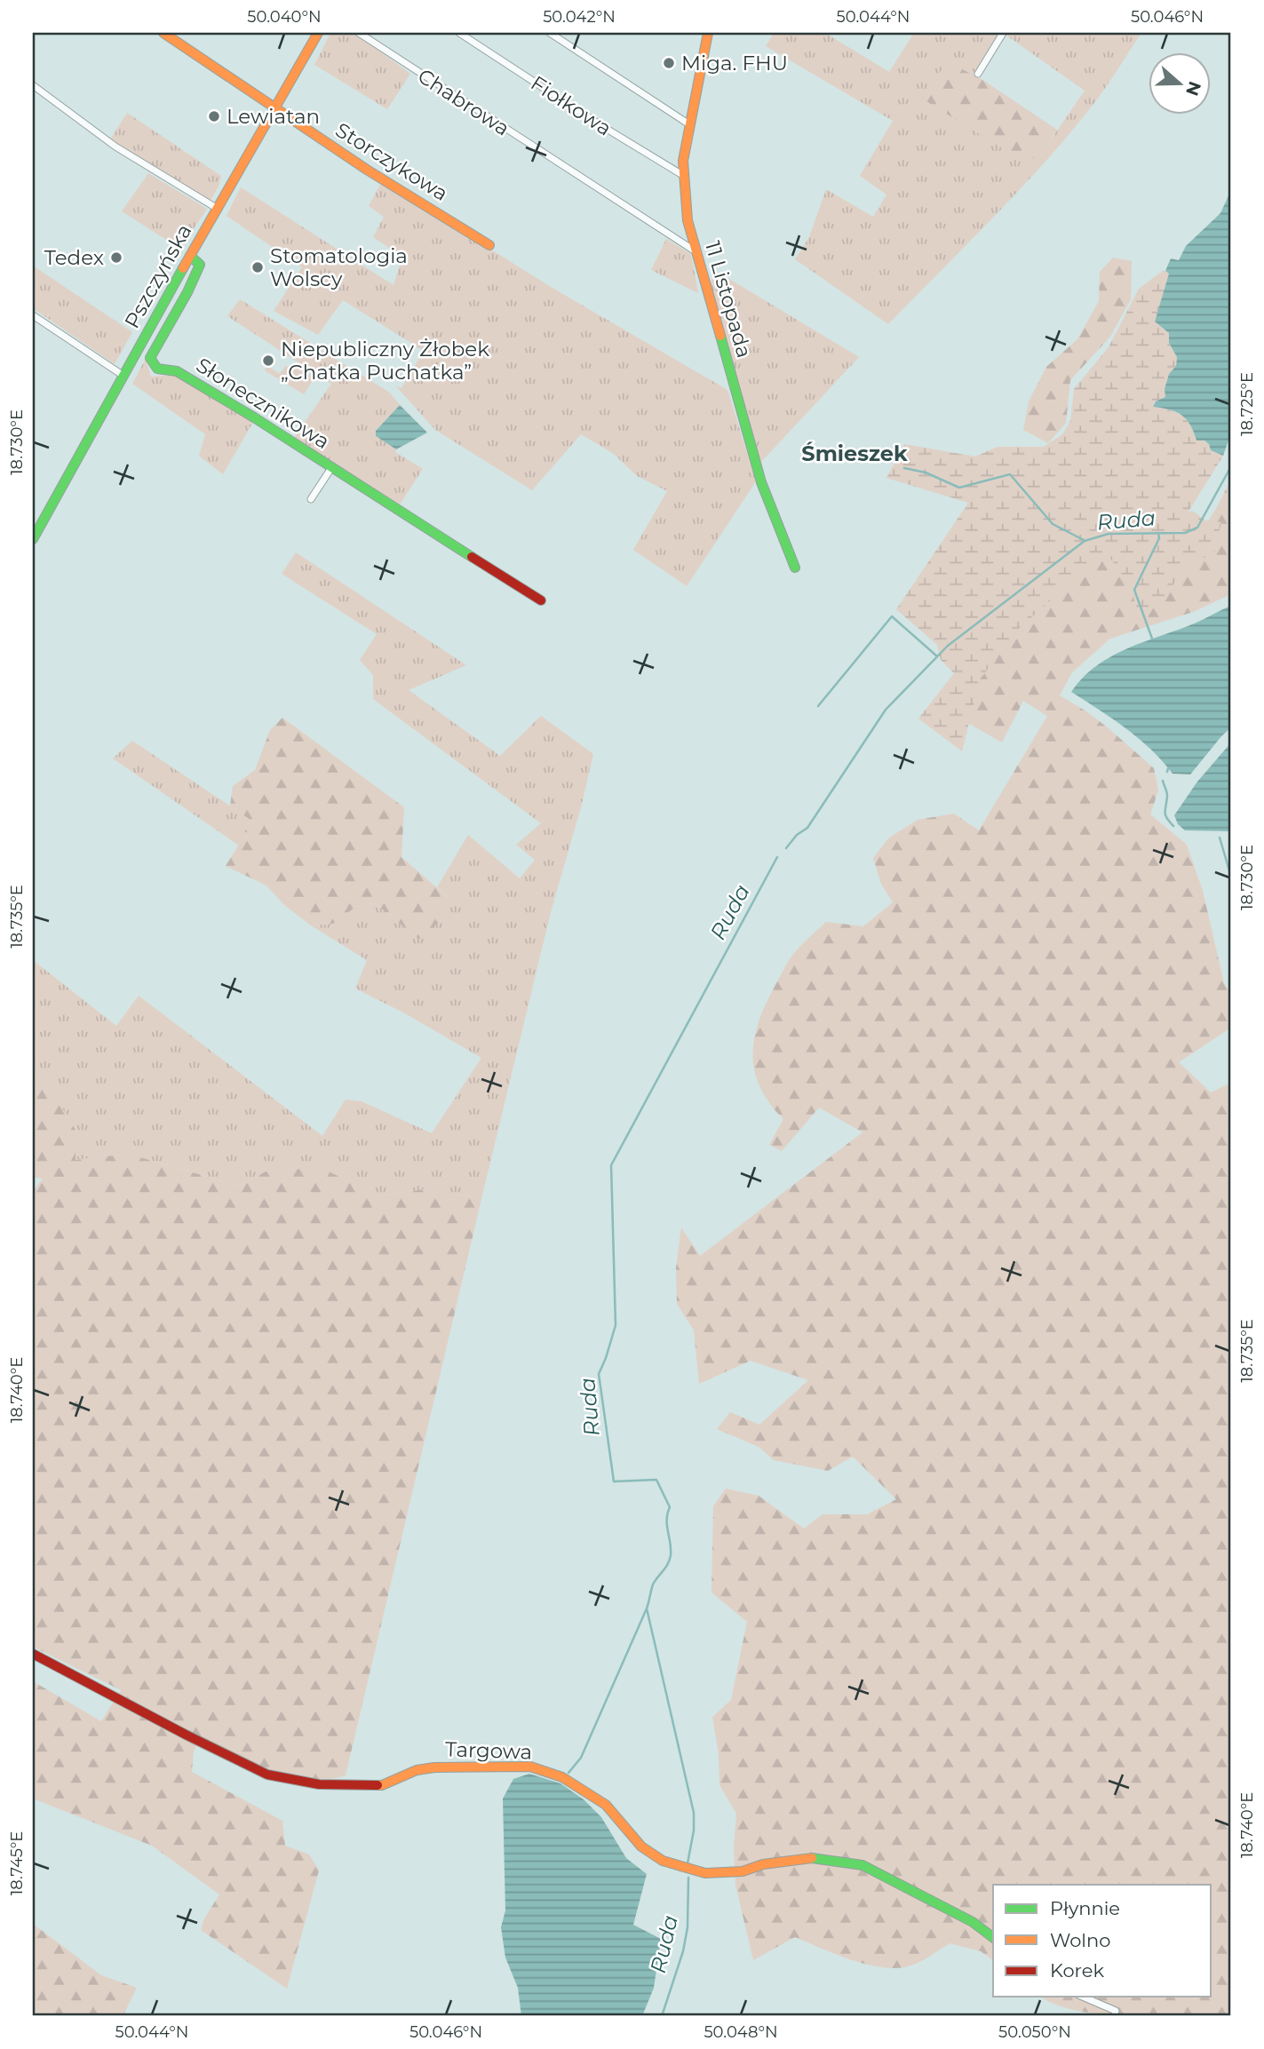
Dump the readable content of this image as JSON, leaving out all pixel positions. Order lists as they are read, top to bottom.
{
  "streets": {
    "street": [
      "Chabrowa",
      "Fiołkowa",
      "Storczykowa",
      "Pszczyńska",
      "11 Listopada",
      "Słonecznikowa",
      "Targowa"
    ]
  },
  "crossings": [
    ["Chabrowa", "11 Listopada"],
    ["Fiołkowa", "11 Listopada"],
    ["Storczykowa", "Pszczyńska"],
    ["Pszczyńska", "Słonecznikowa"]
  ],
  "districts": ["Śmieszek"],
  "water": ["Ruda"],
  "places": [
    "Miga. FHU",
    "Lewiatan",
    "Tedex",
    "Stomatologia Wolscy",
    "Niepubliczny Żłobek „Chatka Puchatka”"
  ],
  "legend": ["Płynnie", "Wolno", "Korek"],
  "north": "right",
  "coordinates": [
    "50.040°N",
    "50.042°N",
    "50.044°N",
    "50.046°N",
    "18.725°E",
    "18.730°E",
    "18.735°E",
    "18.740°E",
    "18.745°E",
    "50.048°N",
    "50.050°N"
  ]
}
